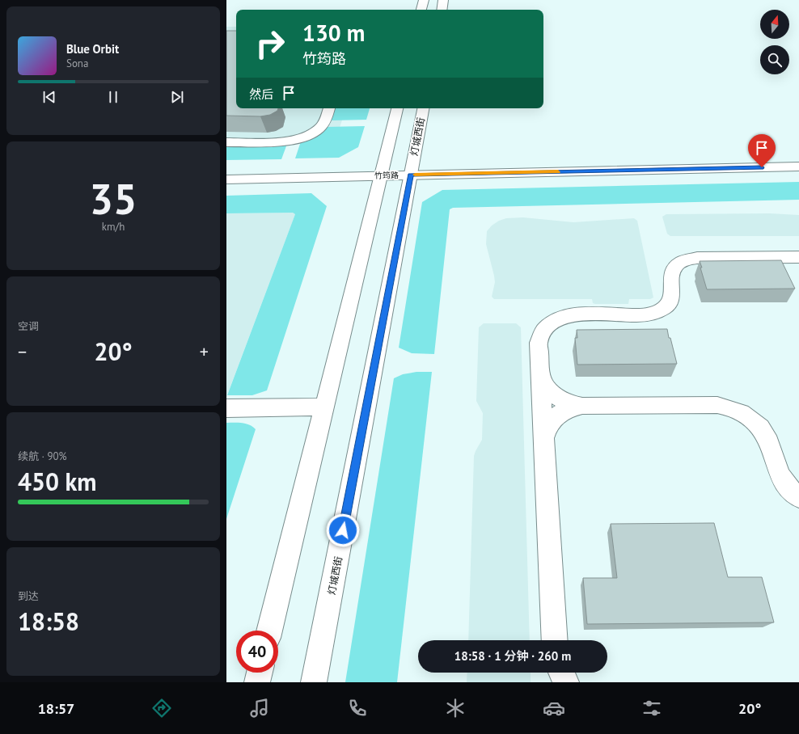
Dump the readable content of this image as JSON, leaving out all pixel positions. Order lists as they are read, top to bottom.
{
  "streets": {
    "street": ["灯城西街", "竹筠路"]
  },
  "crossings": [
    ["灯城西街", "竹筠路"]
  ],
  "north": "top",
  "page": {
    "turn": ["130 m", "竹筠路"],
    "song": ["Blue Orbit", "Sona"],
    "then": "然后",
    "tile": [
      ["35", "km/h"],
      "空调",
      ["续航 · 90%", "450 km"],
      ["到达", "18:58"]
    ],
    "heat": ["−", "20°", "+"],
    "limit": "40",
    "trip": "18:58 · 1 分钟 · 260 m",
    "tabs": ["18:57", "20°"]
  }
}
